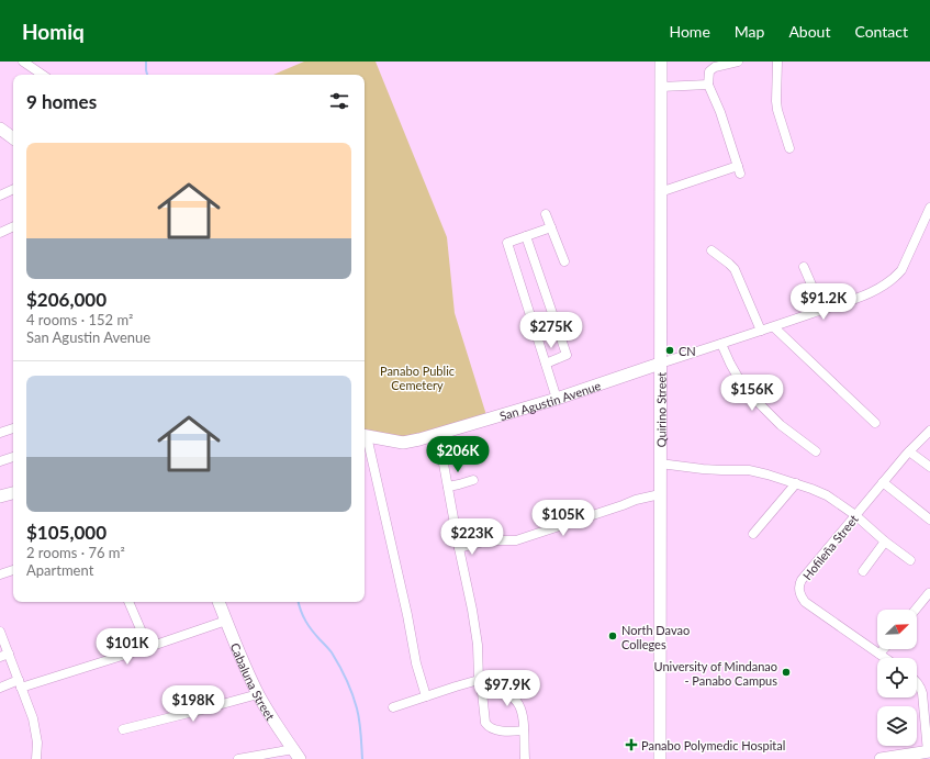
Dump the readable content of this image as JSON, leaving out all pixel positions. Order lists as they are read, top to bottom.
{
  "streets": {
    "street": [
      "San Agustin Avenue",
      "Quirino Street",
      "Hofileña Street",
      "Cabaluna Street"
    ]
  },
  "crossings": [
    ["San Agustin Avenue", "Quirino Street"]
  ],
  "parks": ["Panabo Public Cemetery"],
  "places": {
    "other": ["CN", "North Davao Colleges", "University of Mindanao - Panabo Campus"],
    "health": ["Panabo Polymedic Hospital"]
  },
  "north": "top right",
  "page": {
    "header": "Homiq",
    "nav": [
      "Home",
      "Map",
      "About",
      "Contact"
    ],
    "heading": "9 homes",
    "list": [
      {
        "name": "$206,000",
        "note": "4 rooms · 152 m² · San Agustin Avenue"
      },
      {
        "name": "$105,000",
        "note": "2 rooms · 76 m² · Apartment"
      }
    ],
    "price": [
      "$91.2K",
      "$275K",
      "$156K",
      "$206K",
      "$105K",
      "$223K",
      "$101K",
      "$97.9K",
      "$198K"
    ]
  }
}
